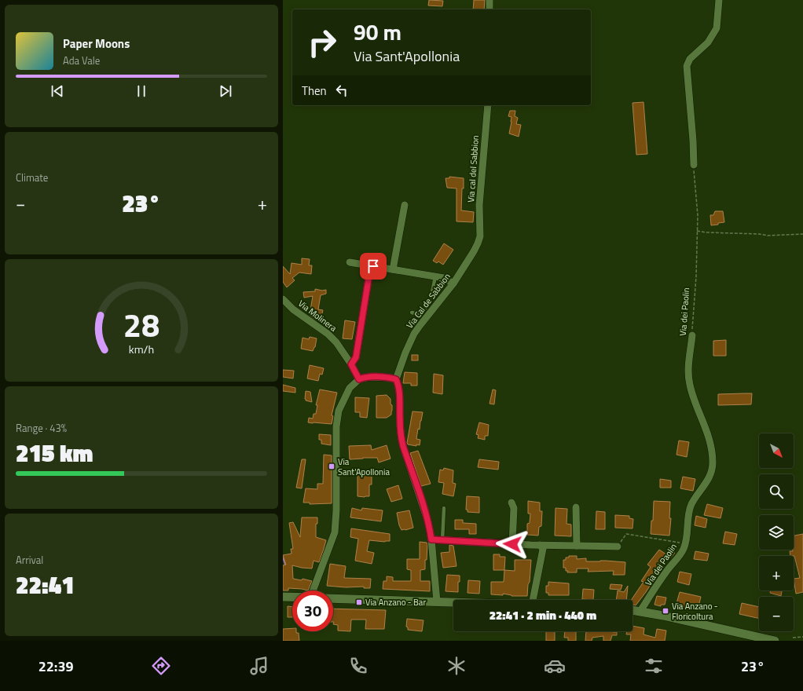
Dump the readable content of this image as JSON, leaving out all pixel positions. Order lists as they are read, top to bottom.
{
  "streets": {
    "street": [
      "Via cal del Sabbion",
      "Via Cal de Sabbion",
      "Via dei Paolin",
      "Via Molinera"
    ]
  },
  "crossings": [
    ["Via cal del Sabbion", "Via Cal de Sabbion"]
  ],
  "places": {
    "transit": ["Via Sant'Apollonia", "Via Anzano - Bar", "Via Anzano - Floricoltura"]
  },
  "north": "bottom right",
  "page": {
    "turn": ["90 m", "Via Sant'Apollonia"],
    "song": ["Paper Moons", "Ada Vale"],
    "then": "Then",
    "tile": [
      "Climate",
      ["Range · 43%", "215 km"],
      ["Arrival", "22:41"]
    ],
    "heat": ["−", "23°", "+"],
    "map_buttons": ["+", "−"],
    "limit": "30",
    "trip": "22:41 · 2 min · 440 m",
    "tabs": ["22:39", "23°"],
    "gauge": ["28", "km/h"]
  }
}
